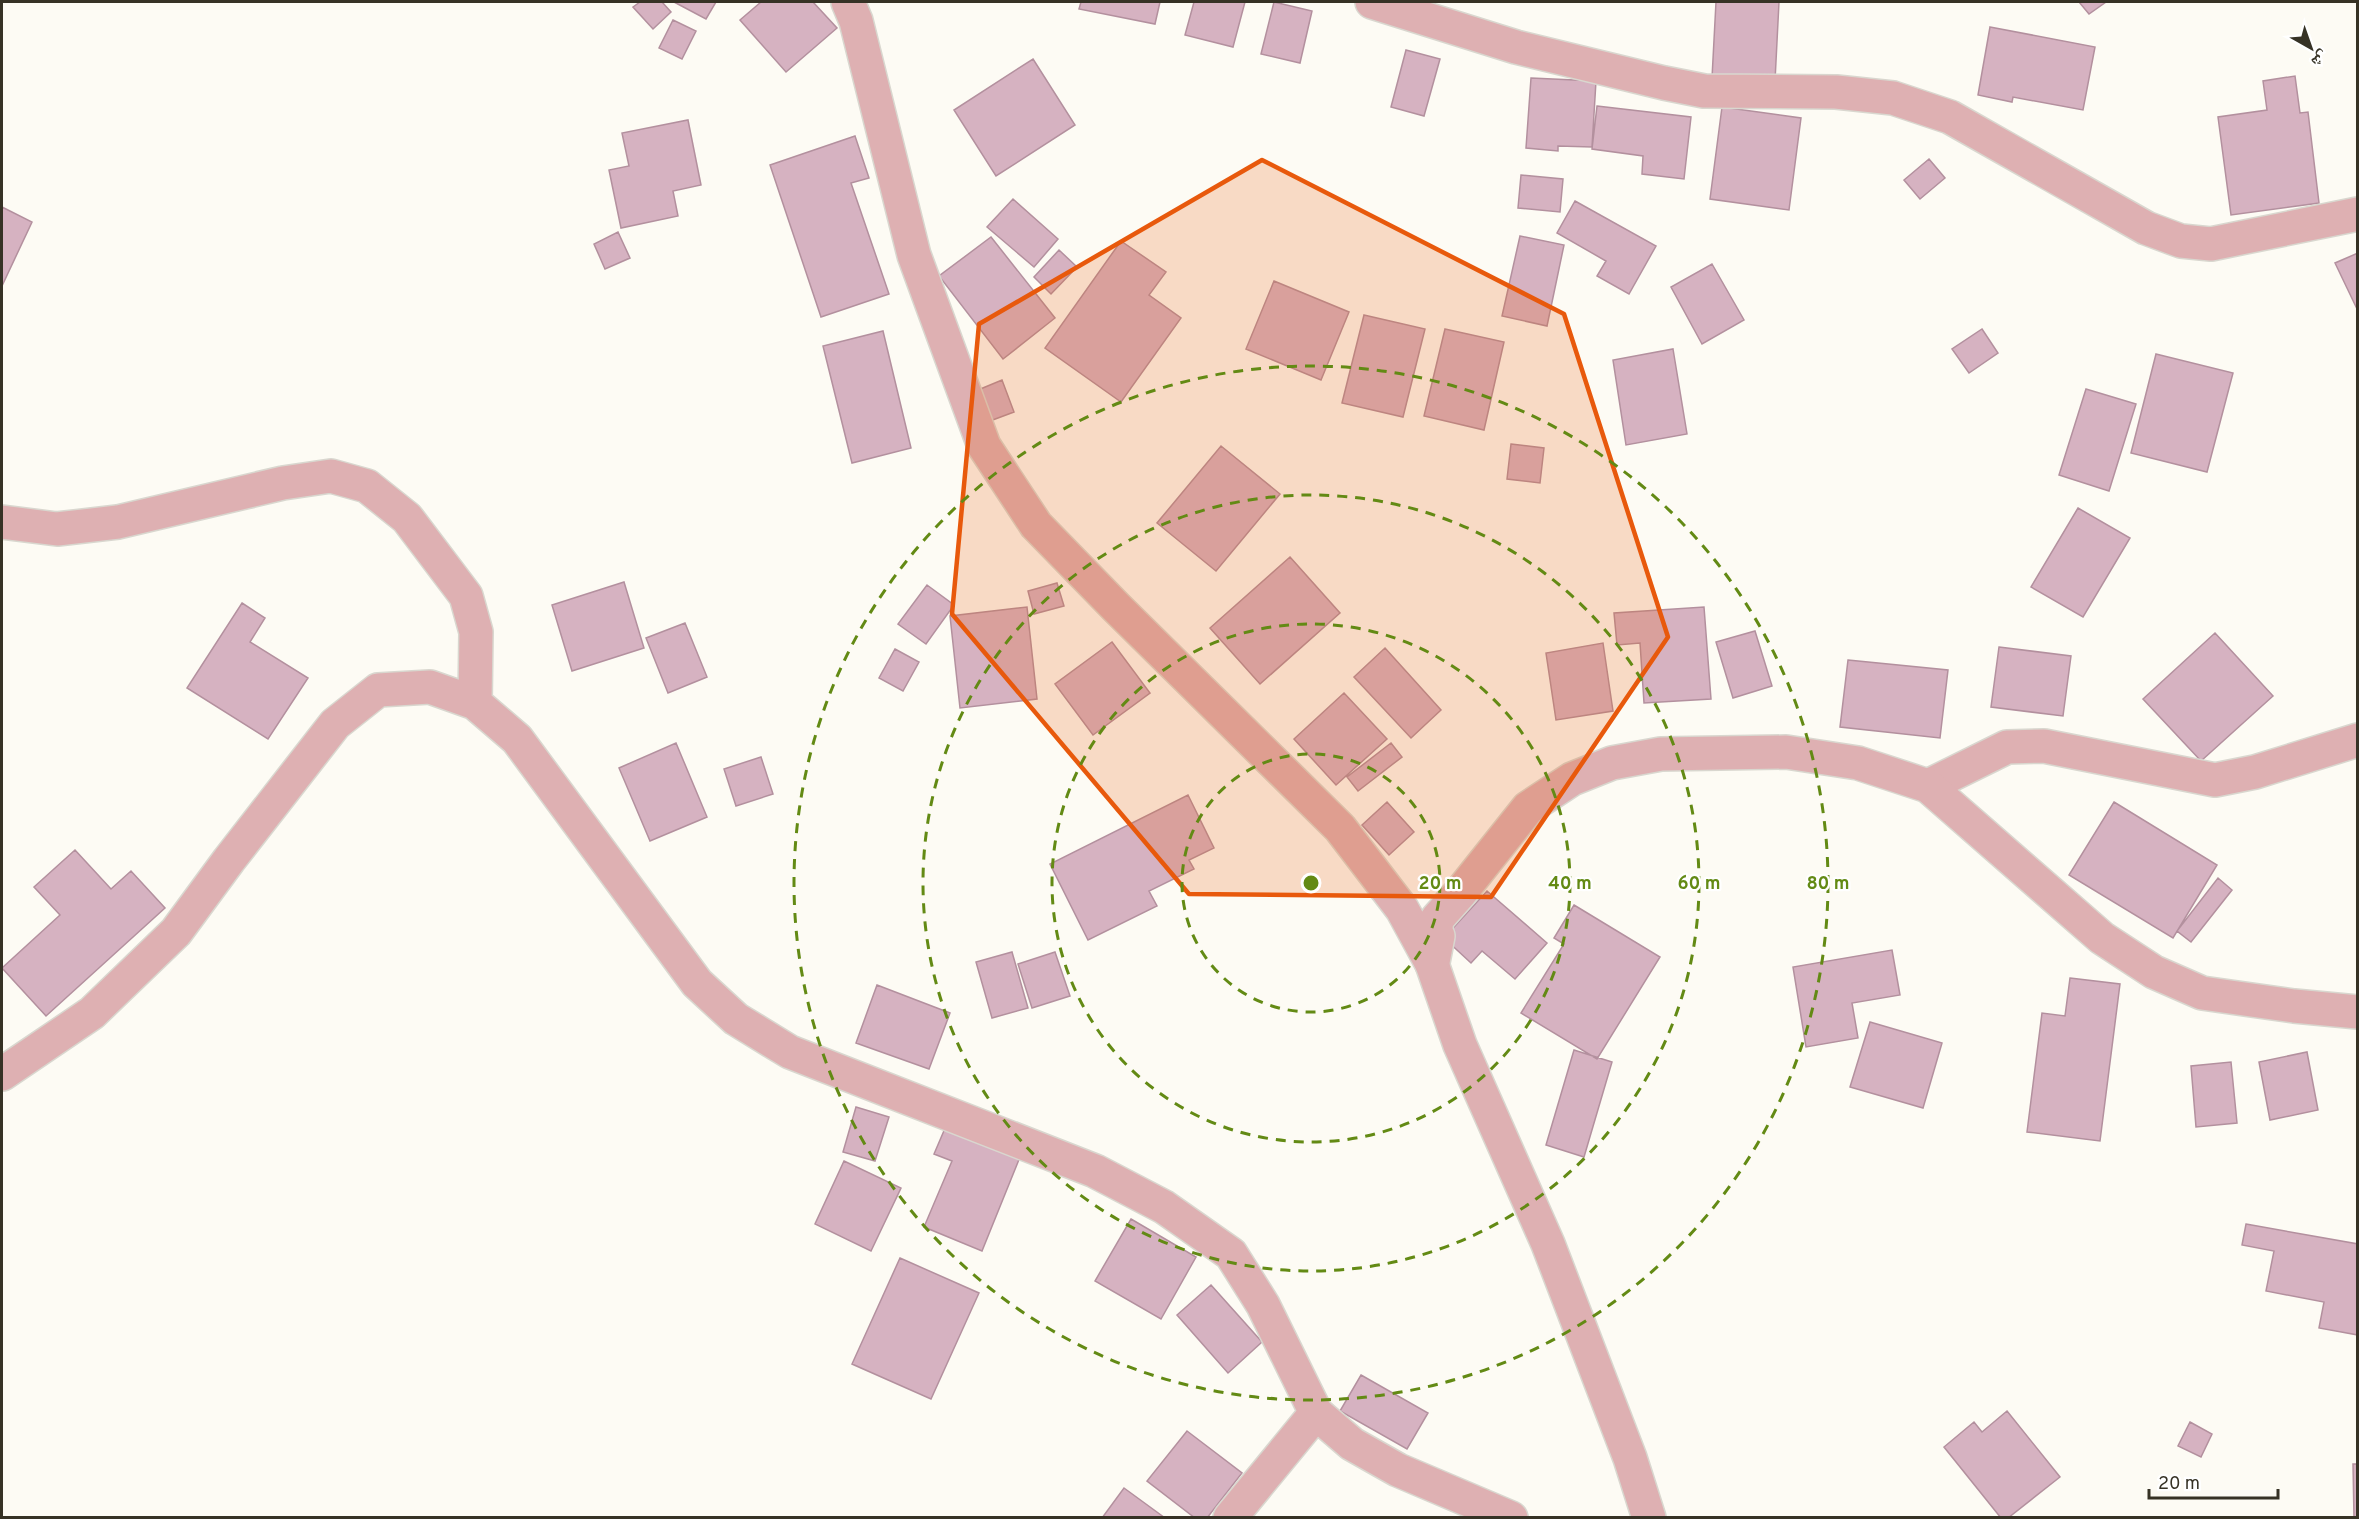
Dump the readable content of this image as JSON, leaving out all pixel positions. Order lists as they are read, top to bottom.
{
  "scale_bar": "20 m",
  "north": "bottom right",
  "rings": [
    "20 m",
    "40 m",
    "60 m",
    "80 m"
  ]
}
